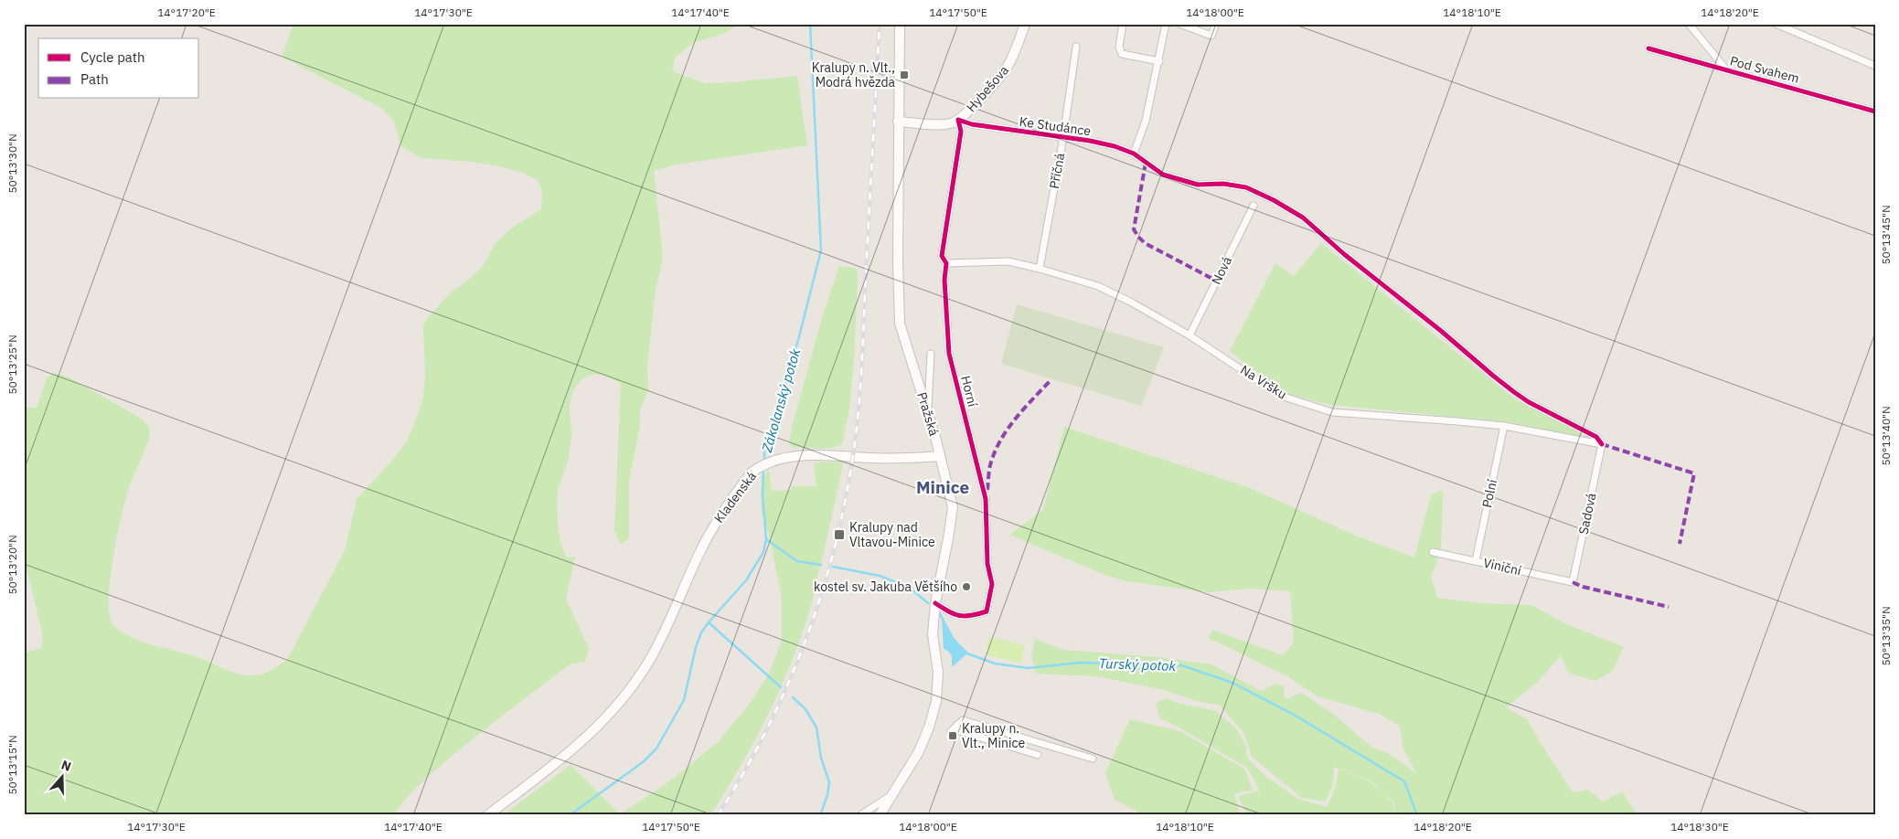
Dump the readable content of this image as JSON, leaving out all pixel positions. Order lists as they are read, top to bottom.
{
  "streets": {
    "main road": ["Hybešova", "Pražská", "Kladenská"],
    "street": [
      "Pod Svahem",
      "Ke Studánce",
      "Příčná",
      "Nová",
      "Na Vršku",
      "Horní",
      "Polní",
      "Sadová",
      "Viniční"
    ]
  },
  "crossings": [
    ["Hybešova", "Ke Studánce"],
    ["Hybešova", "Horní"],
    ["Hybešova", "Pražská"],
    ["Ke Studánce", "Příčná"],
    ["Ke Studánce", "Na Vršku"],
    ["Ke Studánce", "Horní"],
    ["Ke Studánce", "Sadová"],
    ["Příčná", "Na Vršku"],
    ["Nová", "Na Vršku"],
    ["Na Vršku", "Horní"],
    ["Na Vršku", "Polní"],
    ["Na Vršku", "Sadová"],
    ["Horní", "Pražská"],
    ["Pražská", "Kladenská"],
    ["Polní", "Viniční"],
    ["Sadová", "Viniční"]
  ],
  "districts": ["Minice"],
  "water": ["Zákolanský potok", "Turský potok"],
  "places": {
    "transit": ["Kralupy n. Vlt., Modrá hvězda", "Kralupy nad Vltavou-Minice", "Kralupy n. Vlt., Minice"],
    "other": ["kostel sv. Jakuba Většího"]
  },
  "legend": ["Cycle path", "Path"],
  "north": "top",
  "coordinates": [
    "14°17'20\"E",
    "14°17'30\"E",
    "14°17'40\"E",
    "14°17'50\"E",
    "14°18'00\"E",
    "14°18'10\"E",
    "14°18'20\"E",
    "50°13'30\"N",
    "50°13'45\"N",
    "50°13'25\"N",
    "50°13'40\"N",
    "50°13'20\"N",
    "50°13'35\"N",
    "50°13'15\"N",
    "14°18'30\"E"
  ]
}
